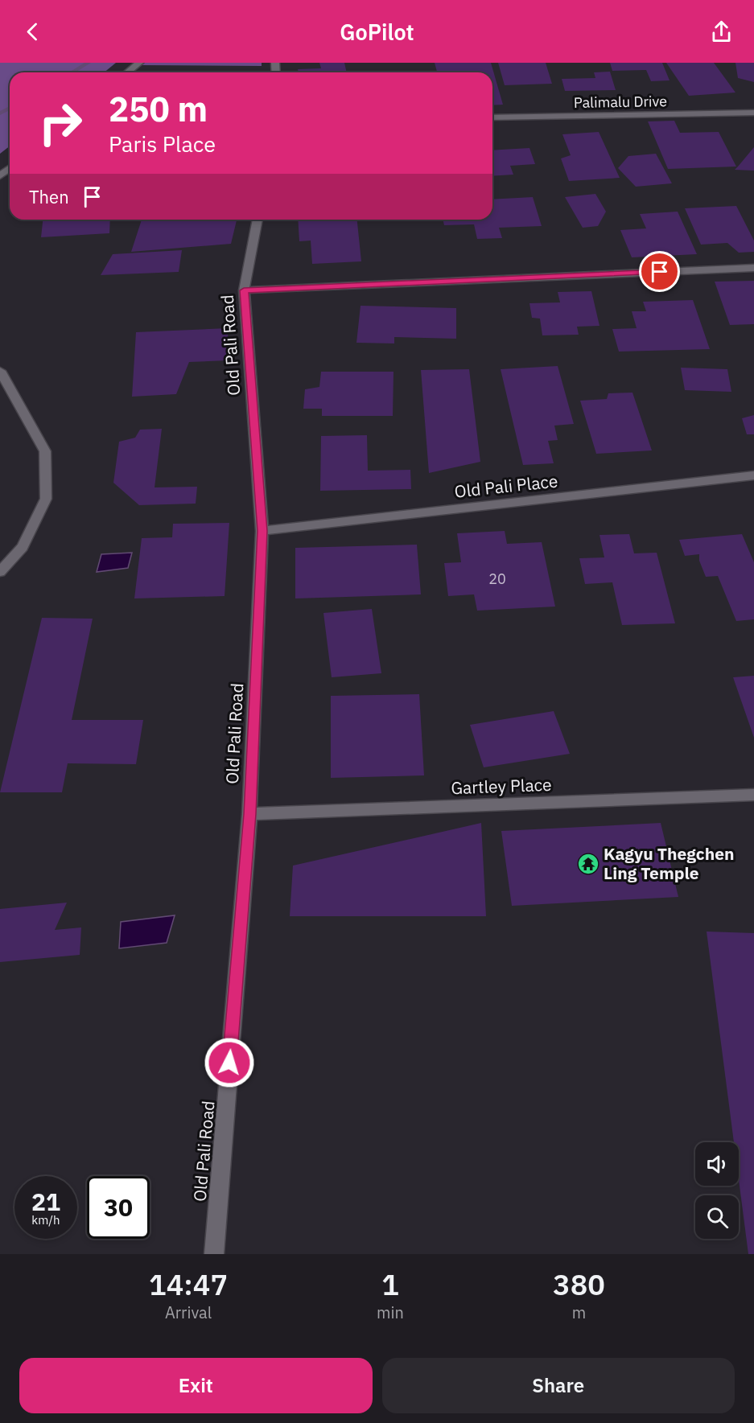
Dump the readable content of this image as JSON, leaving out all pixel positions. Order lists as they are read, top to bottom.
{
  "streets": {
    "street": [
      "Palimalu Drive",
      "Old Pali Road",
      "Old Pali Place",
      "Gartley Place"
    ]
  },
  "crossings": [
    ["Old Pali Road", "Old Pali Place"],
    ["Old Pali Road", "Gartley Place"]
  ],
  "places": {
    "temple": ["Kagyu Thegchen Ling Temple"]
  },
  "house_numbers": ["20"],
  "page": {
    "header": "GoPilot",
    "turn": ["250 m", "Paris Place"],
    "then": "Then",
    "speed": "21 km/h",
    "limit": "30",
    "eta": [
      "14:47",
      "Arrival",
      "1",
      "min",
      "380",
      "m"
    ],
    "buttons": ["Exit", "Share"]
  }
}
